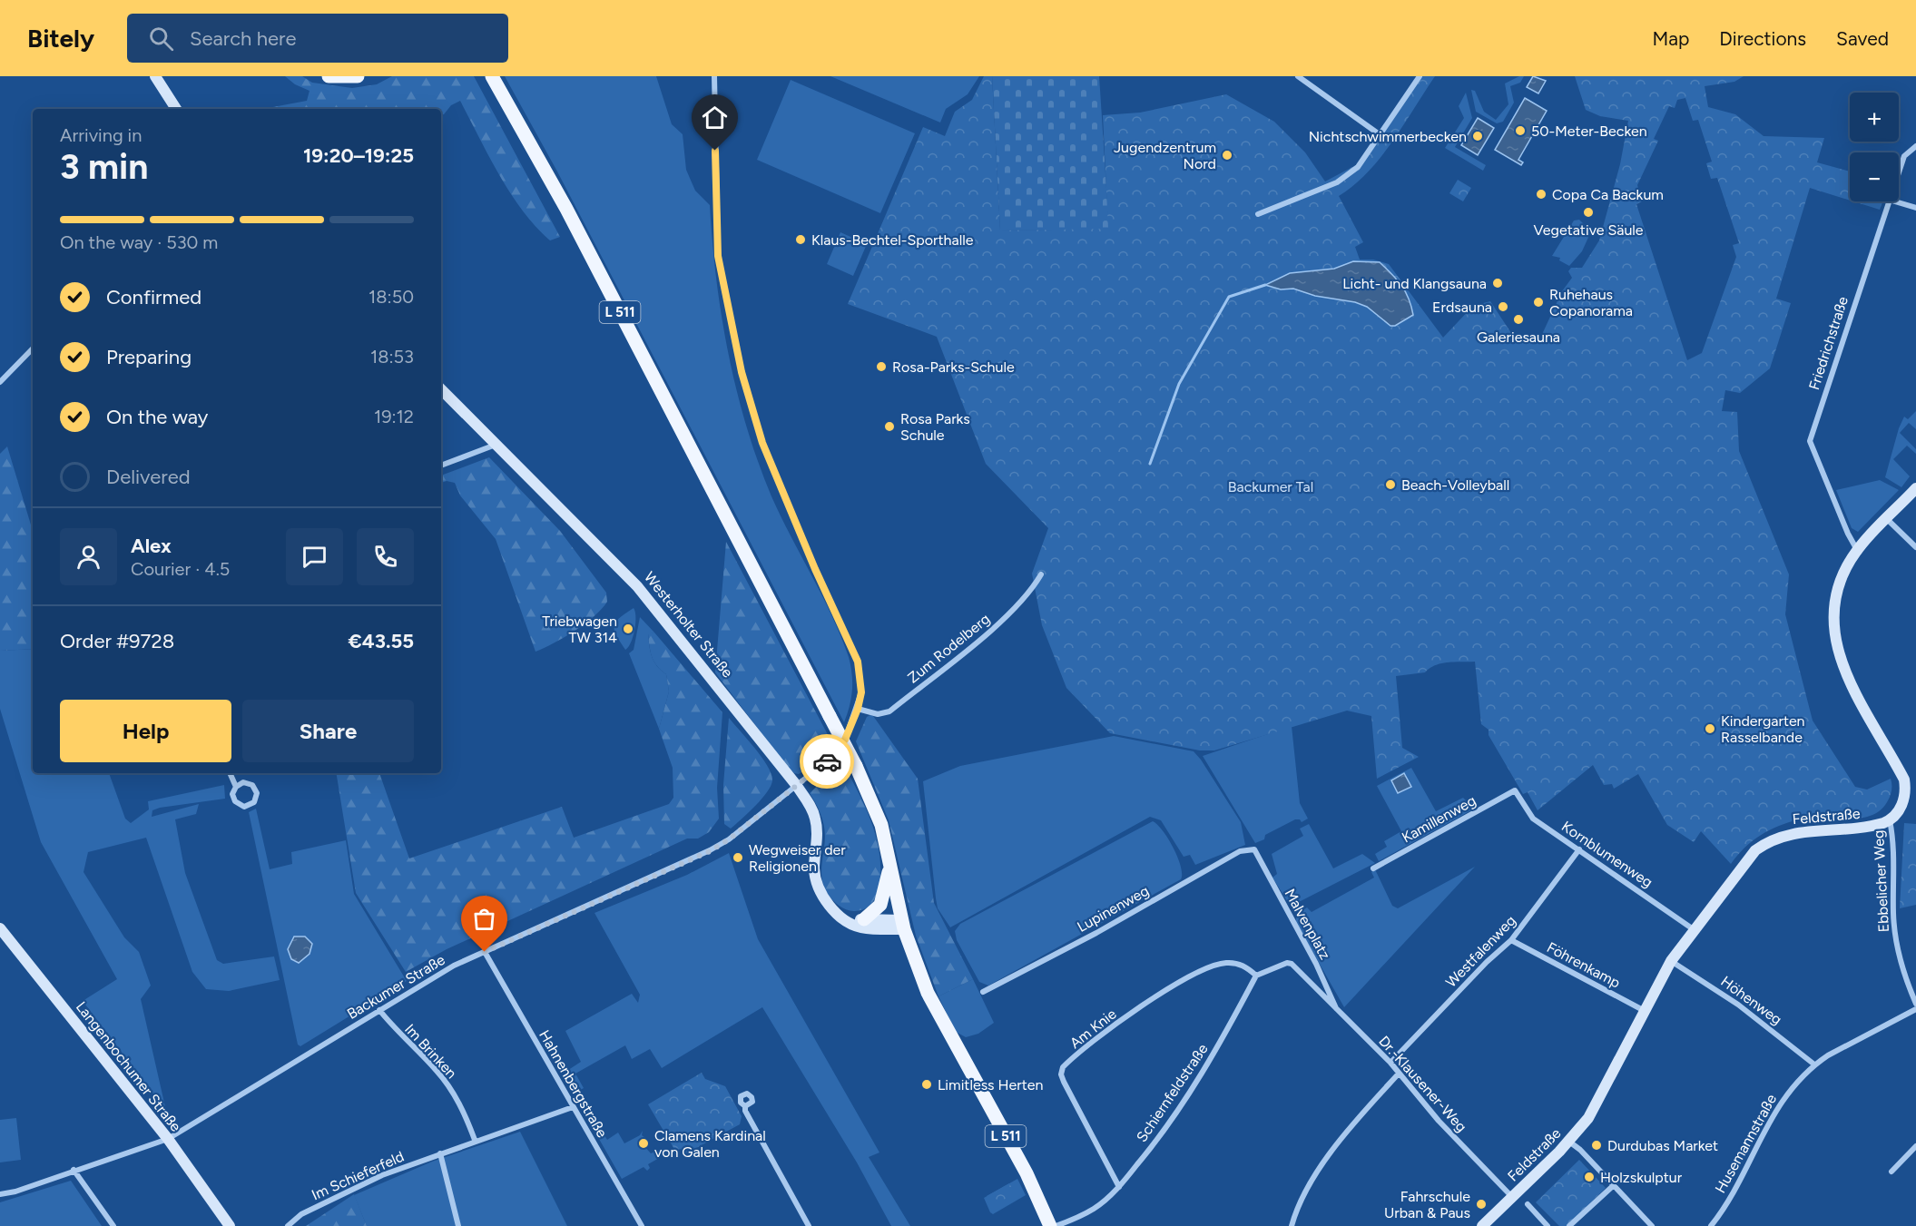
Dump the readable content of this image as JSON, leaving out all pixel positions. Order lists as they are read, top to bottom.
{
  "streets": {
    "main road": ["L 511"],
    "street": [
      "Friedrichstraße",
      "Westerholter Straße",
      "Zum Rodelberg",
      "Feldstraße",
      "Kamillenweg",
      "Kornblumenweg",
      "Ebbelicher Weg",
      "Lupinenweg",
      "Malvenplatz",
      "Westfalenweg",
      "Föhrenkamp",
      "Backumer Straße",
      "Höhenweg",
      "Am Knie",
      "Im Brinken",
      "Langenbochumer Straße",
      "Hahnenbergstraße",
      "Dr.-Klausener-Weg",
      "Schiernfeldstraße",
      "Husemannstraße",
      "Im Schieferfeld"
    ]
  },
  "crossings": [
    ["L 511", "Westerholter Straße"],
    ["Westerholter Straße", "Backumer Straße"],
    ["Zum Rodelberg", "Backumer Straße"],
    ["Feldstraße", "Kornblumenweg"],
    ["Feldstraße", "Ebbelicher Weg"],
    ["Feldstraße", "Föhrenkamp"],
    ["Feldstraße", "Höhenweg"],
    ["Feldstraße", "Dr.-Klausener-Weg"],
    ["Kamillenweg", "Kornblumenweg"],
    ["Kornblumenweg", "Westfalenweg"],
    ["Lupinenweg", "Malvenplatz"],
    ["Malvenplatz", "Dr.-Klausener-Weg"],
    ["Westfalenweg", "Föhrenkamp"],
    ["Westfalenweg", "Dr.-Klausener-Weg"],
    ["Backumer Straße", "Im Brinken"],
    ["Backumer Straße", "Langenbochumer Straße"],
    ["Backumer Straße", "Hahnenbergstraße"],
    ["Höhenweg", "Husemannstraße"],
    ["Am Knie", "Dr.-Klausener-Weg"],
    ["Am Knie", "Schiernfeldstraße"],
    ["Im Brinken", "Im Schieferfeld"],
    ["Hahnenbergstraße", "Im Schieferfeld"],
    ["Dr.-Klausener-Weg", "Schiernfeldstraße"]
  ],
  "parks": ["Backumer Tal"],
  "places": [
    "50-Meter-Becken",
    "Nichtschwimmerbecken",
    "Jugendzentrum Nord",
    "Copa Ca Backum",
    "Vegetative Säule",
    "Klaus-Bechtel-Sporthalle",
    "Licht- und Klangsauna",
    "Ruhehaus Copanorama",
    "Erdsauna",
    "Galeriesauna",
    "Rosa-Parks-Schule",
    "Rosa Parks Schule",
    "Beach-Volleyball",
    "Triebwagen TW 314",
    "Kindergarten Rasselbande",
    "Wegweiser der Religionen",
    "Limitless Herten",
    "Clamens Kardinal von Galen",
    "Durdubas Market",
    "Holzskulptur",
    "Fahrschule Urban & Paus"
  ],
  "page": {
    "header": "Bitely",
    "search": "Search here",
    "nav": ["Map", "Directions", "Saved"],
    "map_buttons": ["+", "−"],
    "heading": ["3 min", "Arriving in", "19:20–19:25"],
    "panel": [
      "Alex",
      "Courier · 4.5",
      "Order #9728",
      "€43.55"
    ],
    "bar": "On the way · 530 m",
    "list": [
      ["Confirmed", "18:50"],
      ["Preparing", "18:53"],
      ["On the way", "19:12"],
      "Delivered"
    ],
    "buttons": ["Help", "Share"]
  }
}
